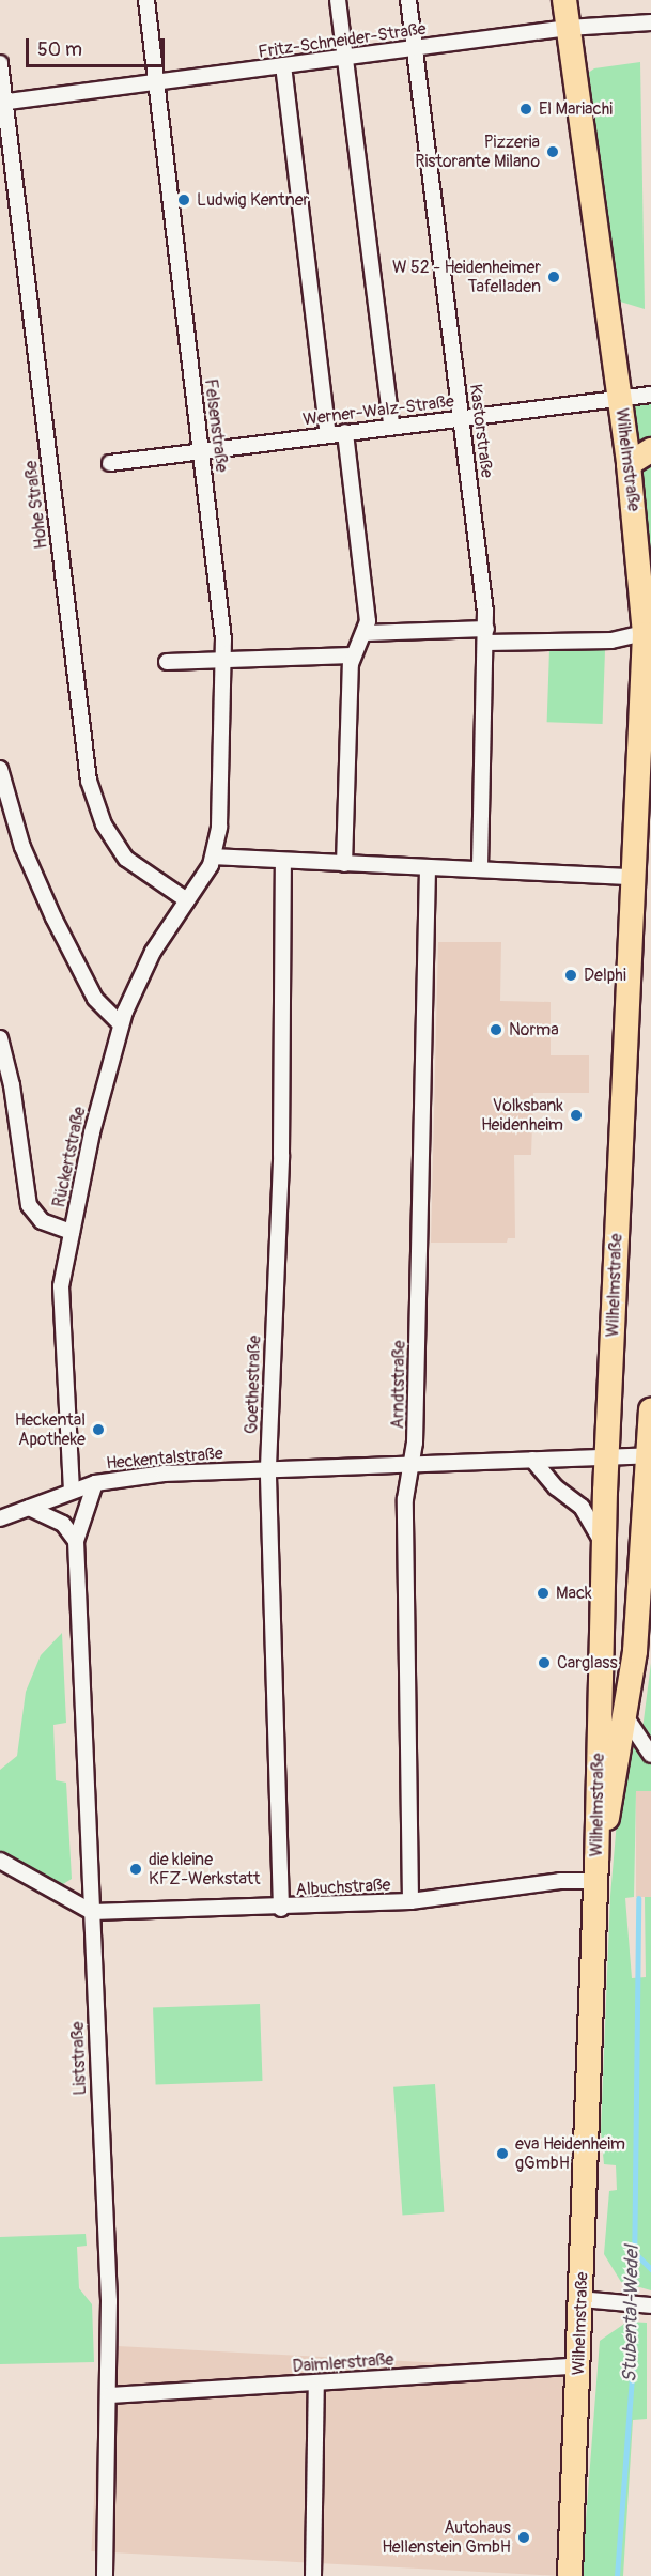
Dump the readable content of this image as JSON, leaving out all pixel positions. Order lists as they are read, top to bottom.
{
  "streets": {
    "main road": ["Wilhelmstraße"],
    "street": [
      "Fritz-Schneider-Straße",
      "Werner-Walz-Straße",
      "Felsenstraße",
      "Kastorstraße",
      "Hohe Straße",
      "Rückertstraße",
      "Goethestraße",
      "Arndtstraße",
      "Heckentalstraße",
      "Albuchstraße",
      "Liststraße",
      "Daimlerstraße"
    ]
  },
  "crossings": [
    ["Fritz-Schneider-Straße", "Felsenstraße"],
    ["Fritz-Schneider-Straße", "Kastorstraße"],
    ["Fritz-Schneider-Straße", "Wilhelmstraße"],
    ["Fritz-Schneider-Straße", "Hohe Straße"],
    ["Werner-Walz-Straße", "Felsenstraße"],
    ["Werner-Walz-Straße", "Kastorstraße"],
    ["Werner-Walz-Straße", "Wilhelmstraße"],
    ["Felsenstraße", "Rückertstraße"],
    ["Wilhelmstraße", "Heckentalstraße"],
    ["Wilhelmstraße", "Albuchstraße"],
    ["Wilhelmstraße", "Daimlerstraße"],
    ["Hohe Straße", "Rückertstraße"],
    ["Rückertstraße", "Heckentalstraße"],
    ["Goethestraße", "Heckentalstraße"],
    ["Goethestraße", "Albuchstraße"],
    ["Arndtstraße", "Heckentalstraße"],
    ["Arndtstraße", "Albuchstraße"],
    ["Heckentalstraße", "Liststraße"],
    ["Albuchstraße", "Liststraße"],
    ["Liststraße", "Daimlerstraße"]
  ],
  "water": ["Stubental-Wedel"],
  "places": [
    "El Mariachi",
    "Pizzeria Ristorante Milano",
    "Ludwig Kentner",
    "W 52 - Heidenheimer Tafelladen",
    "Delphi",
    "Norma",
    "Volksbank Heidenheim",
    "Heckental Apotheke",
    "Mack",
    "Carglass",
    "die kleine KFZ-Werkstatt",
    "eva Heidenheim gGmbH",
    "Autohaus Hellenstein GmbH"
  ],
  "scale_bar": "50 m"
}
